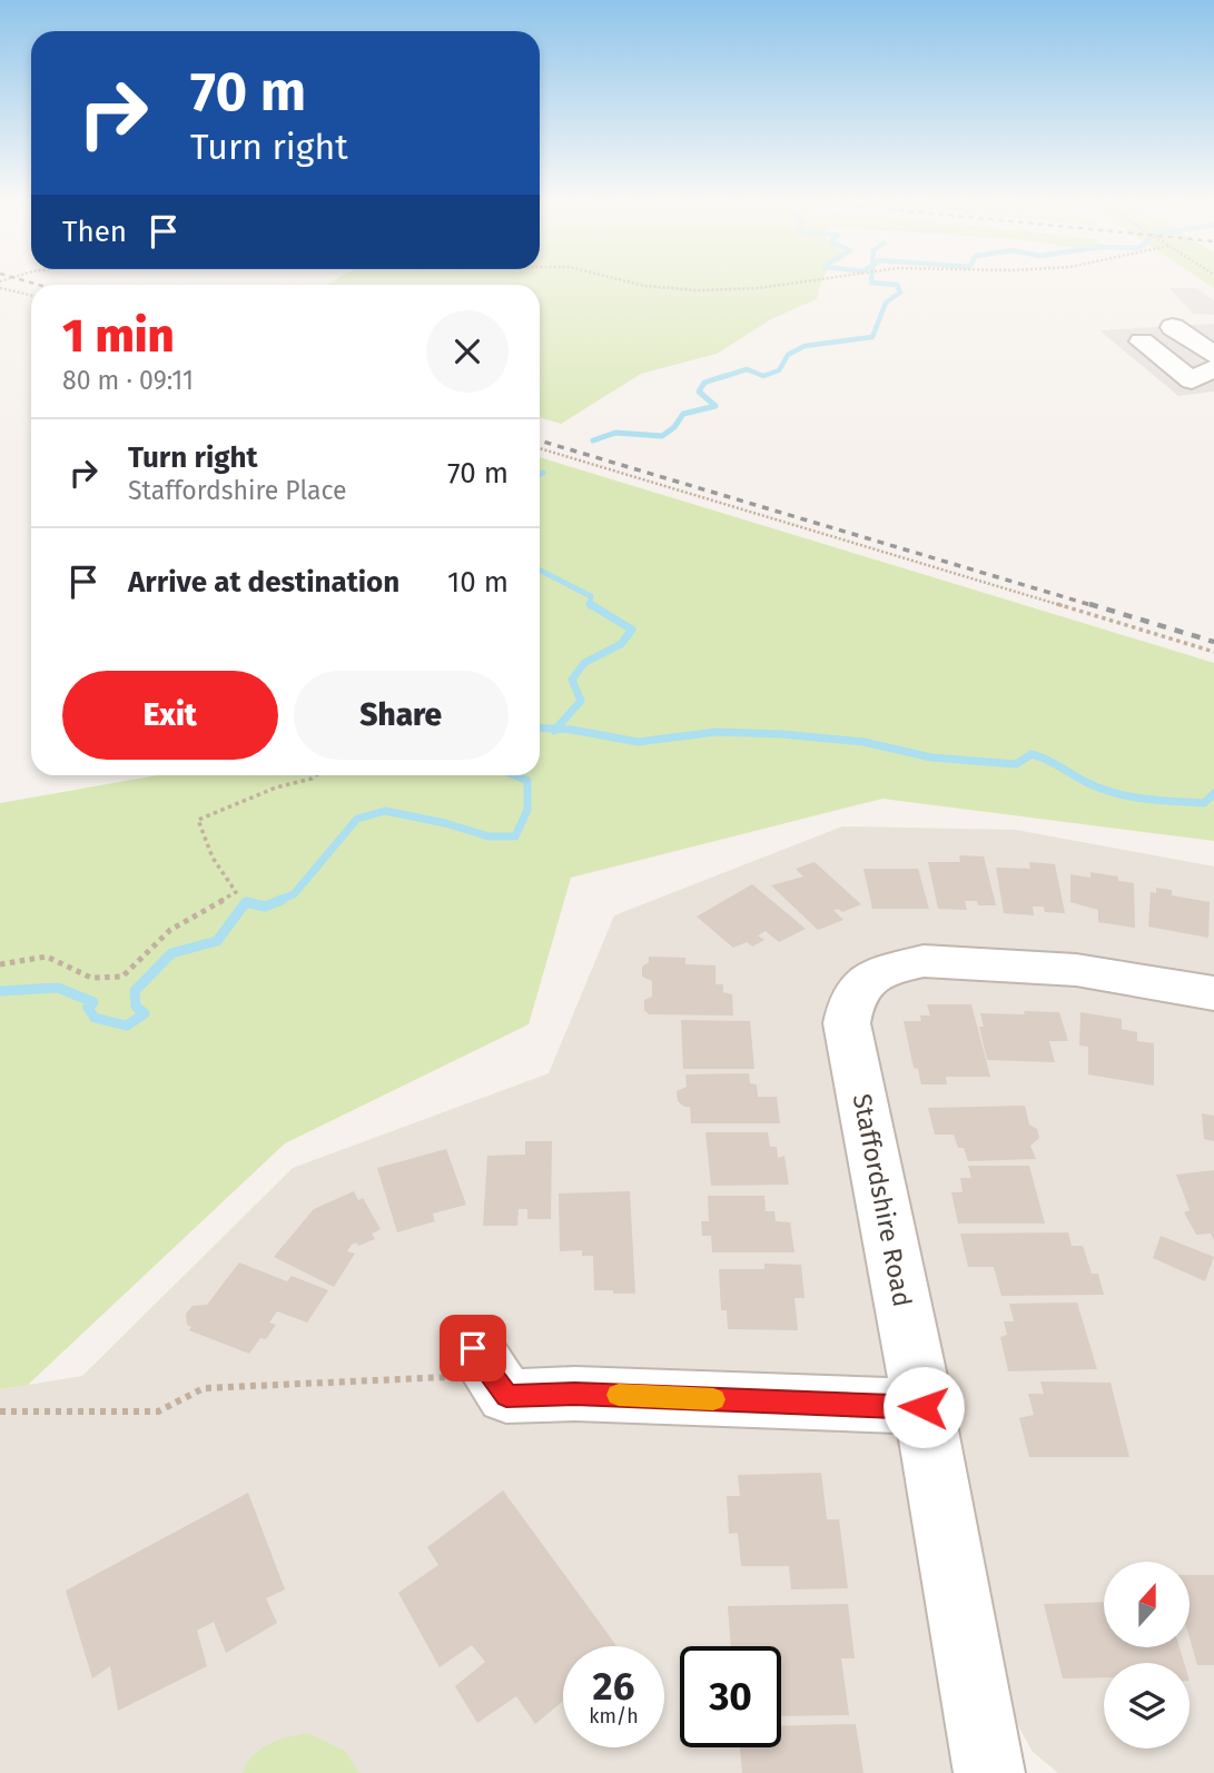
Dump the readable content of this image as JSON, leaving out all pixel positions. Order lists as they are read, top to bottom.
{
  "streets": {
    "street": ["Staffordshire Road"]
  },
  "north": "top",
  "page": {
    "turn": ["70 m", "Turn right"],
    "then": "Then",
    "heading": ["1 min", "80 m · 09:11"],
    "list": [
      {
        "name": "Turn right",
        "note": "Staffordshire Place",
        "value": "70 m"
      },
      {
        "name": "Arrive at destination",
        "value": "10 m"
      }
    ],
    "buttons": ["Exit", "Share"],
    "speed": "26 km/h",
    "limit": "30"
  }
}
